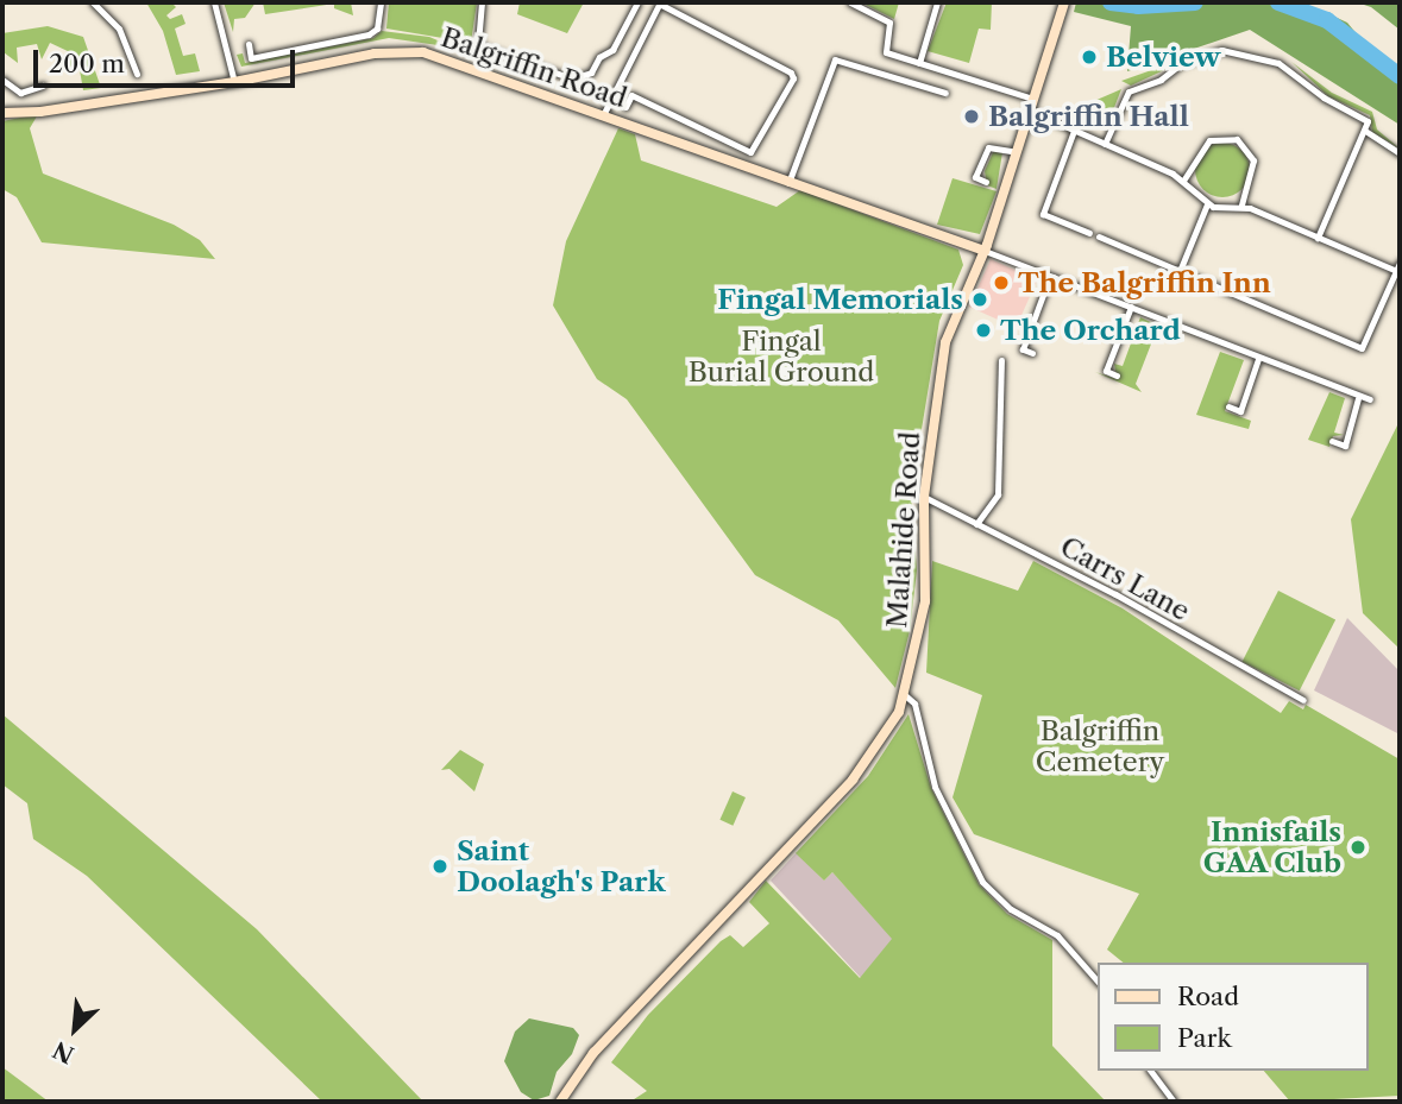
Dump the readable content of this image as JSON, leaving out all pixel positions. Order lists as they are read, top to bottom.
{
  "streets": {
    "main road": ["Balgriffin Road", "Malahide Road"],
    "street": ["Carrs Lane"]
  },
  "crossings": [
    ["Balgriffin Road", "Malahide Road"],
    ["Malahide Road", "Carrs Lane"]
  ],
  "parks": ["Fingal Burial Ground", "Balgriffin Cemetery"],
  "places": [
    "Belview",
    "Balgriffin Hall",
    "The Balgriffin Inn",
    "Fingal Memorials",
    "The Orchard",
    "Innisfails GAA Club",
    "Saint Doolagh's Park"
  ],
  "legend": ["Road", "Park"],
  "scale_bar": "200 m",
  "north": "bottom left"
}
